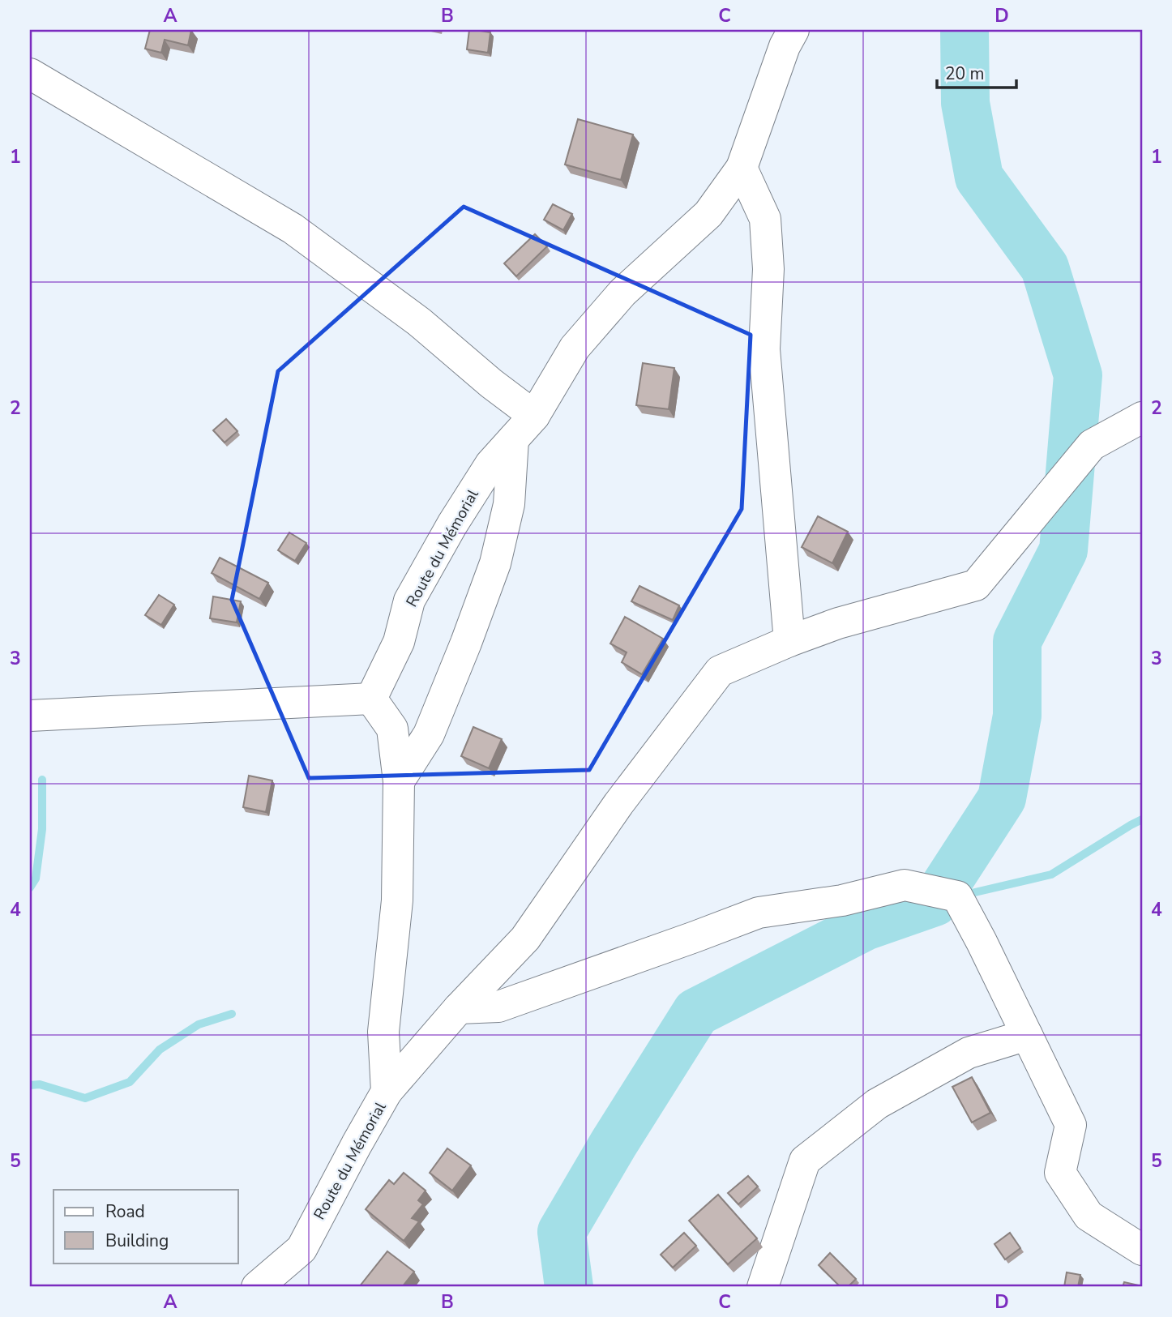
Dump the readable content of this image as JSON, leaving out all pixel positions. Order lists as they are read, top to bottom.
{
  "streets": {
    "street": ["Route du Mémorial"]
  },
  "legend": ["Road", "Building"],
  "scale_bar": "20 m",
  "grid": {
    "columns": [
      "A",
      "B",
      "C",
      "D"
    ],
    "rows": [
      "1",
      "2",
      "3",
      "4",
      "5"
    ]
  }
}
